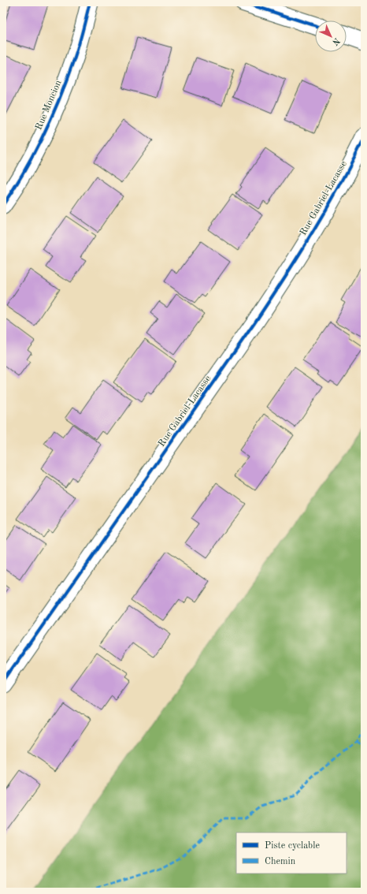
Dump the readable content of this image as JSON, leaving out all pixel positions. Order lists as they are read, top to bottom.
{
  "streets": {
    "street": ["Rue Moncion", "Rue Gabriel-Lacasse"]
  },
  "legend": ["Piste cyclable", "Chemin"],
  "north": "bottom right"
}
